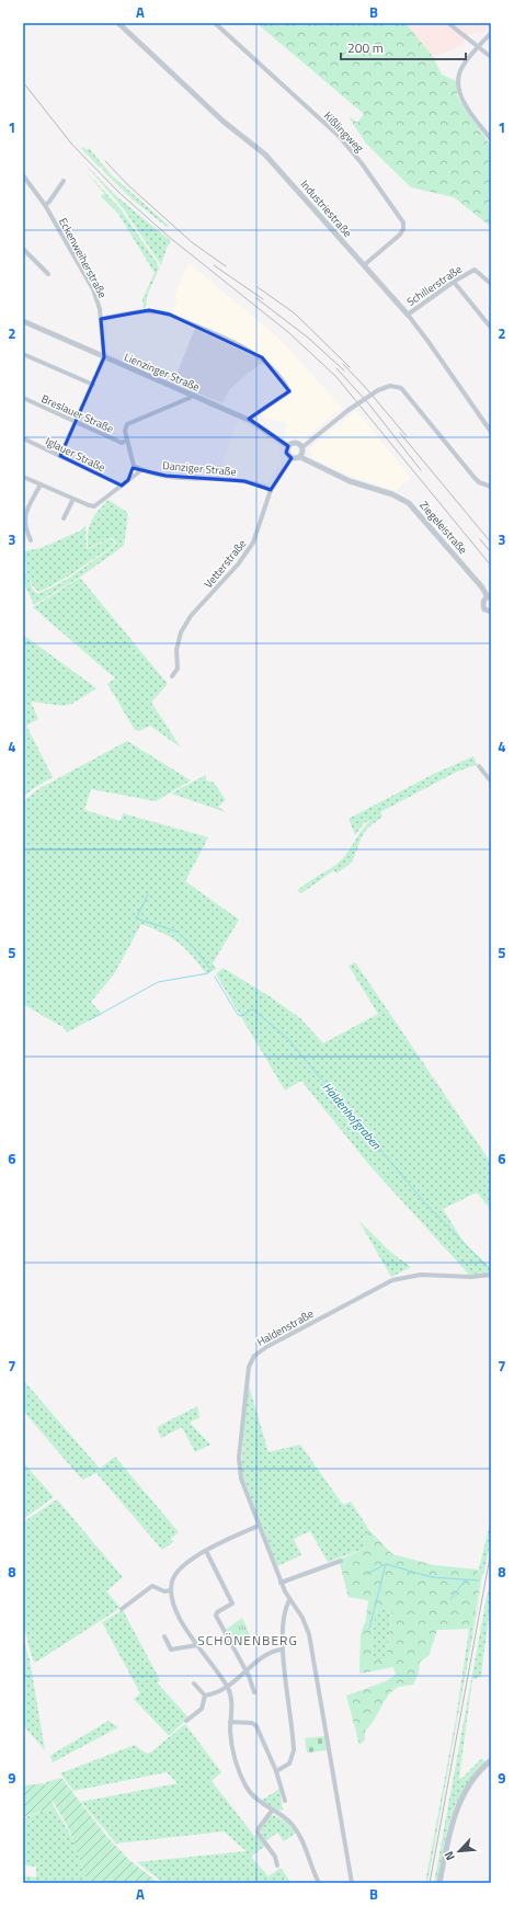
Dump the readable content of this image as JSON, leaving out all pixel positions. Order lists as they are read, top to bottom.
{
  "streets": {
    "street": [
      "Kißlingweg",
      "Industriestraße",
      "Eckenweiherstraße",
      "Schillerstraße",
      "Lienzinger Straße",
      "Breslauer Straße",
      "Iglauer Straße",
      "Danziger Straße",
      "Ziegeleistraße",
      "Vetterstraße",
      "Haldenstraße"
    ]
  },
  "crossings": [
    ["Kißlingweg", "Industriestraße"],
    ["Industriestraße", "Schillerstraße"],
    ["Eckenweiherstraße", "Lienzinger Straße"],
    ["Lienzinger Straße", "Ziegeleistraße"],
    ["Lienzinger Straße", "Vetterstraße"],
    ["Danziger Straße", "Vetterstraße"],
    ["Ziegeleistraße", "Vetterstraße"]
  ],
  "districts": ["SCHÖNENBERG"],
  "water": ["Haldenhofgraben"],
  "scale_bar": "200 m",
  "north": "bottom left",
  "grid": {
    "columns": ["A", "B"],
    "rows": [
      "1",
      "2",
      "3",
      "4",
      "5",
      "6",
      "7",
      "8",
      "9"
    ]
  }
}
